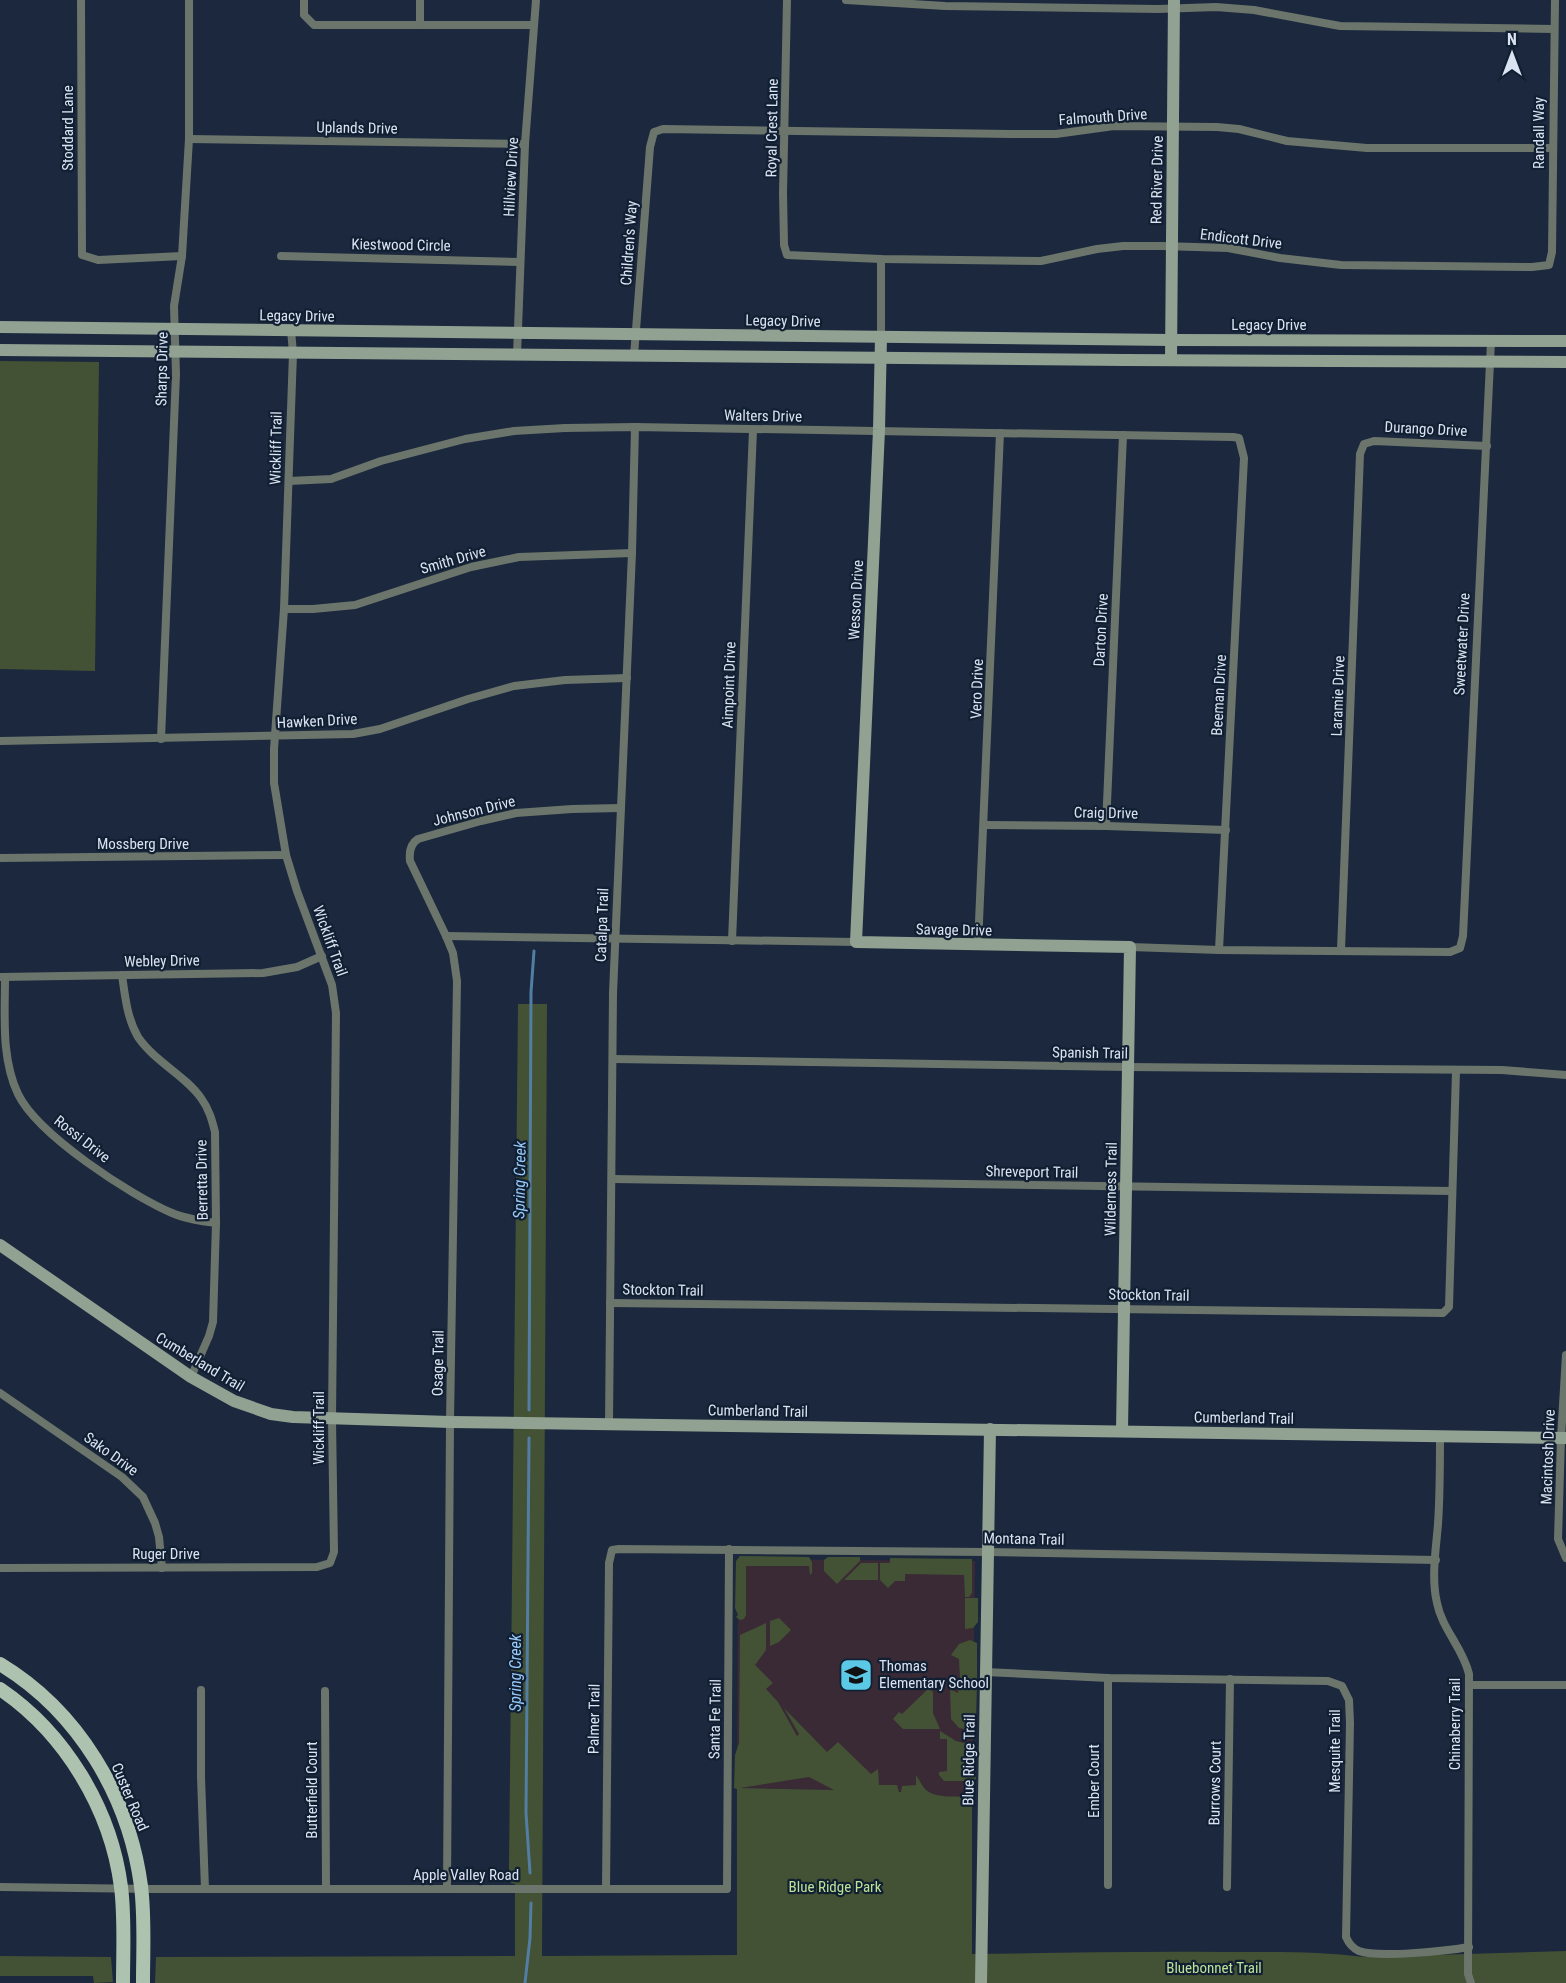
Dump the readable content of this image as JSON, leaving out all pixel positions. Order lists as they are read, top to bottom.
{
  "streets": {
    "main road": ["Custer Road"],
    "street": [
      "Falmouth Drive",
      "Stoddard Lane",
      "Uplands Drive",
      "Royal Crest Lane",
      "Randall Way",
      "Hillview Drive",
      "Red River Drive",
      "Endicott Drive",
      "Children's Way",
      "Kiestwood Circle",
      "Legacy Drive",
      "Sharps Drive",
      "Walters Drive",
      "Durango Drive",
      "Wickliff Trail",
      "Smith Drive",
      "Wesson Drive",
      "Darton Drive",
      "Sweetwater Drive",
      "Aimpoint Drive",
      "Vero Drive",
      "Beeman Drive",
      "Laramie Drive",
      "Hawken Drive",
      "Johnson Drive",
      "Craig Drive",
      "Mossberg Drive",
      "Catalpa Trail",
      "Savage Drive",
      "Webley Drive",
      "Spanish Trail",
      "Rossi Drive",
      "Shreveport Trail",
      "Berretta Drive",
      "Wilderness Trail",
      "Stockton Trail",
      "Cumberland Trail",
      "Osage Trail",
      "Sako Drive",
      "Macintosh Drive",
      "Montana Trail",
      "Ruger Drive",
      "Palmer Trail",
      "Santa Fe Trail",
      "Chinaberry Trail",
      "Mesquite Trail",
      "Blue Ridge Trail",
      "Ember Court",
      "Burrows Court",
      "Butterfield Court",
      "Apple Valley Road"
    ]
  },
  "crossings": [
    ["Falmouth Drive", "Royal Crest Lane"],
    ["Falmouth Drive", "Randall Way"],
    ["Falmouth Drive", "Red River Drive"],
    ["Falmouth Drive", "Children's Way"],
    ["Stoddard Lane", "Sharps Drive"],
    ["Uplands Drive", "Hillview Drive"],
    ["Uplands Drive", "Sharps Drive"],
    ["Royal Crest Lane", "Endicott Drive"],
    ["Randall Way", "Endicott Drive"],
    ["Hillview Drive", "Kiestwood Circle"],
    ["Hillview Drive", "Legacy Drive"],
    ["Red River Drive", "Endicott Drive"],
    ["Red River Drive", "Legacy Drive"],
    ["Endicott Drive", "Wesson Drive"],
    ["Children's Way", "Legacy Drive"],
    ["Legacy Drive", "Sharps Drive"],
    ["Legacy Drive", "Wickliff Trail"],
    ["Legacy Drive", "Wesson Drive"],
    ["Legacy Drive", "Sweetwater Drive"],
    ["Sharps Drive", "Hawken Drive"],
    ["Walters Drive", "Wickliff Trail"],
    ["Walters Drive", "Wesson Drive"],
    ["Walters Drive", "Darton Drive"],
    ["Walters Drive", "Aimpoint Drive"],
    ["Walters Drive", "Vero Drive"],
    ["Walters Drive", "Beeman Drive"],
    ["Walters Drive", "Catalpa Trail"],
    ["Durango Drive", "Sweetwater Drive"],
    ["Durango Drive", "Laramie Drive"],
    ["Wickliff Trail", "Smith Drive"],
    ["Wickliff Trail", "Hawken Drive"],
    ["Wickliff Trail", "Mossberg Drive"],
    ["Wickliff Trail", "Webley Drive"],
    ["Wickliff Trail", "Cumberland Trail"],
    ["Wickliff Trail", "Ruger Drive"],
    ["Smith Drive", "Catalpa Trail"],
    ["Wesson Drive", "Savage Drive"],
    ["Darton Drive", "Craig Drive"],
    ["Sweetwater Drive", "Savage Drive"],
    ["Aimpoint Drive", "Savage Drive"],
    ["Vero Drive", "Craig Drive"],
    ["Vero Drive", "Savage Drive"],
    ["Beeman Drive", "Craig Drive"],
    ["Beeman Drive", "Savage Drive"],
    ["Laramie Drive", "Savage Drive"],
    ["Hawken Drive", "Catalpa Trail"],
    ["Johnson Drive", "Catalpa Trail"],
    ["Johnson Drive", "Osage Trail"],
    ["Catalpa Trail", "Savage Drive"],
    ["Catalpa Trail", "Spanish Trail"],
    ["Catalpa Trail", "Shreveport Trail"],
    ["Catalpa Trail", "Stockton Trail"],
    ["Catalpa Trail", "Cumberland Trail"],
    ["Savage Drive", "Wilderness Trail"],
    ["Savage Drive", "Osage Trail"],
    ["Webley Drive", "Rossi Drive"],
    ["Webley Drive", "Berretta Drive"],
    ["Spanish Trail", "Wilderness Trail"],
    ["Spanish Trail", "Stockton Trail"],
    ["Rossi Drive", "Berretta Drive"],
    ["Shreveport Trail", "Wilderness Trail"],
    ["Shreveport Trail", "Stockton Trail"],
    ["Berretta Drive", "Cumberland Trail"],
    ["Wilderness Trail", "Stockton Trail"],
    ["Wilderness Trail", "Cumberland Trail"],
    ["Cumberland Trail", "Osage Trail"],
    ["Cumberland Trail", "Macintosh Drive"],
    ["Cumberland Trail", "Chinaberry Trail"],
    ["Cumberland Trail", "Blue Ridge Trail"],
    ["Osage Trail", "Apple Valley Road"],
    ["Sako Drive", "Ruger Drive"],
    ["Montana Trail", "Palmer Trail"],
    ["Montana Trail", "Santa Fe Trail"],
    ["Montana Trail", "Chinaberry Trail"],
    ["Montana Trail", "Blue Ridge Trail"],
    ["Palmer Trail", "Apple Valley Road"],
    ["Santa Fe Trail", "Apple Valley Road"],
    ["Chinaberry Trail", "Mesquite Trail"],
    ["Mesquite Trail", "Blue Ridge Trail"],
    ["Mesquite Trail", "Ember Court"],
    ["Mesquite Trail", "Burrows Court"],
    ["Butterfield Court", "Apple Valley Road"],
    ["Custer Road", "Apple Valley Road"]
  ],
  "water": ["Spring Creek"],
  "parks": ["Blue Ridge Park", "Bluebonnet Trail"],
  "places": {
    "school or university": ["Thomas Elementary School"]
  },
  "north": "top"
}
